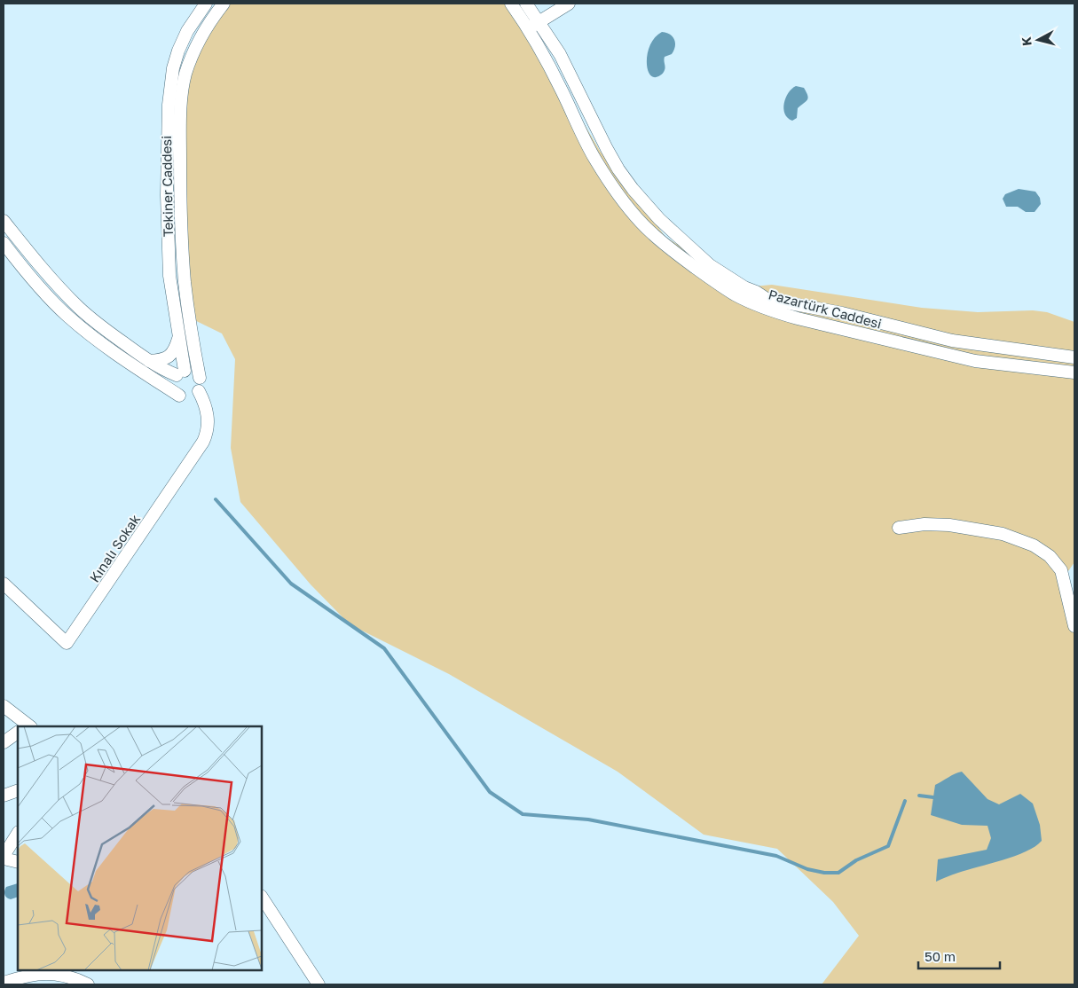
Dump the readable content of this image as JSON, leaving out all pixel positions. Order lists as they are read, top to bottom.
{
  "streets": {
    "street": ["Tekiner Caddesi", "Pazartürk Caddesi", "Kınalı Sokak"]
  },
  "crossings": [
    ["Tekiner Caddesi", "Kınalı Sokak"]
  ],
  "scale_bar": "50 m",
  "north": "left"
}
